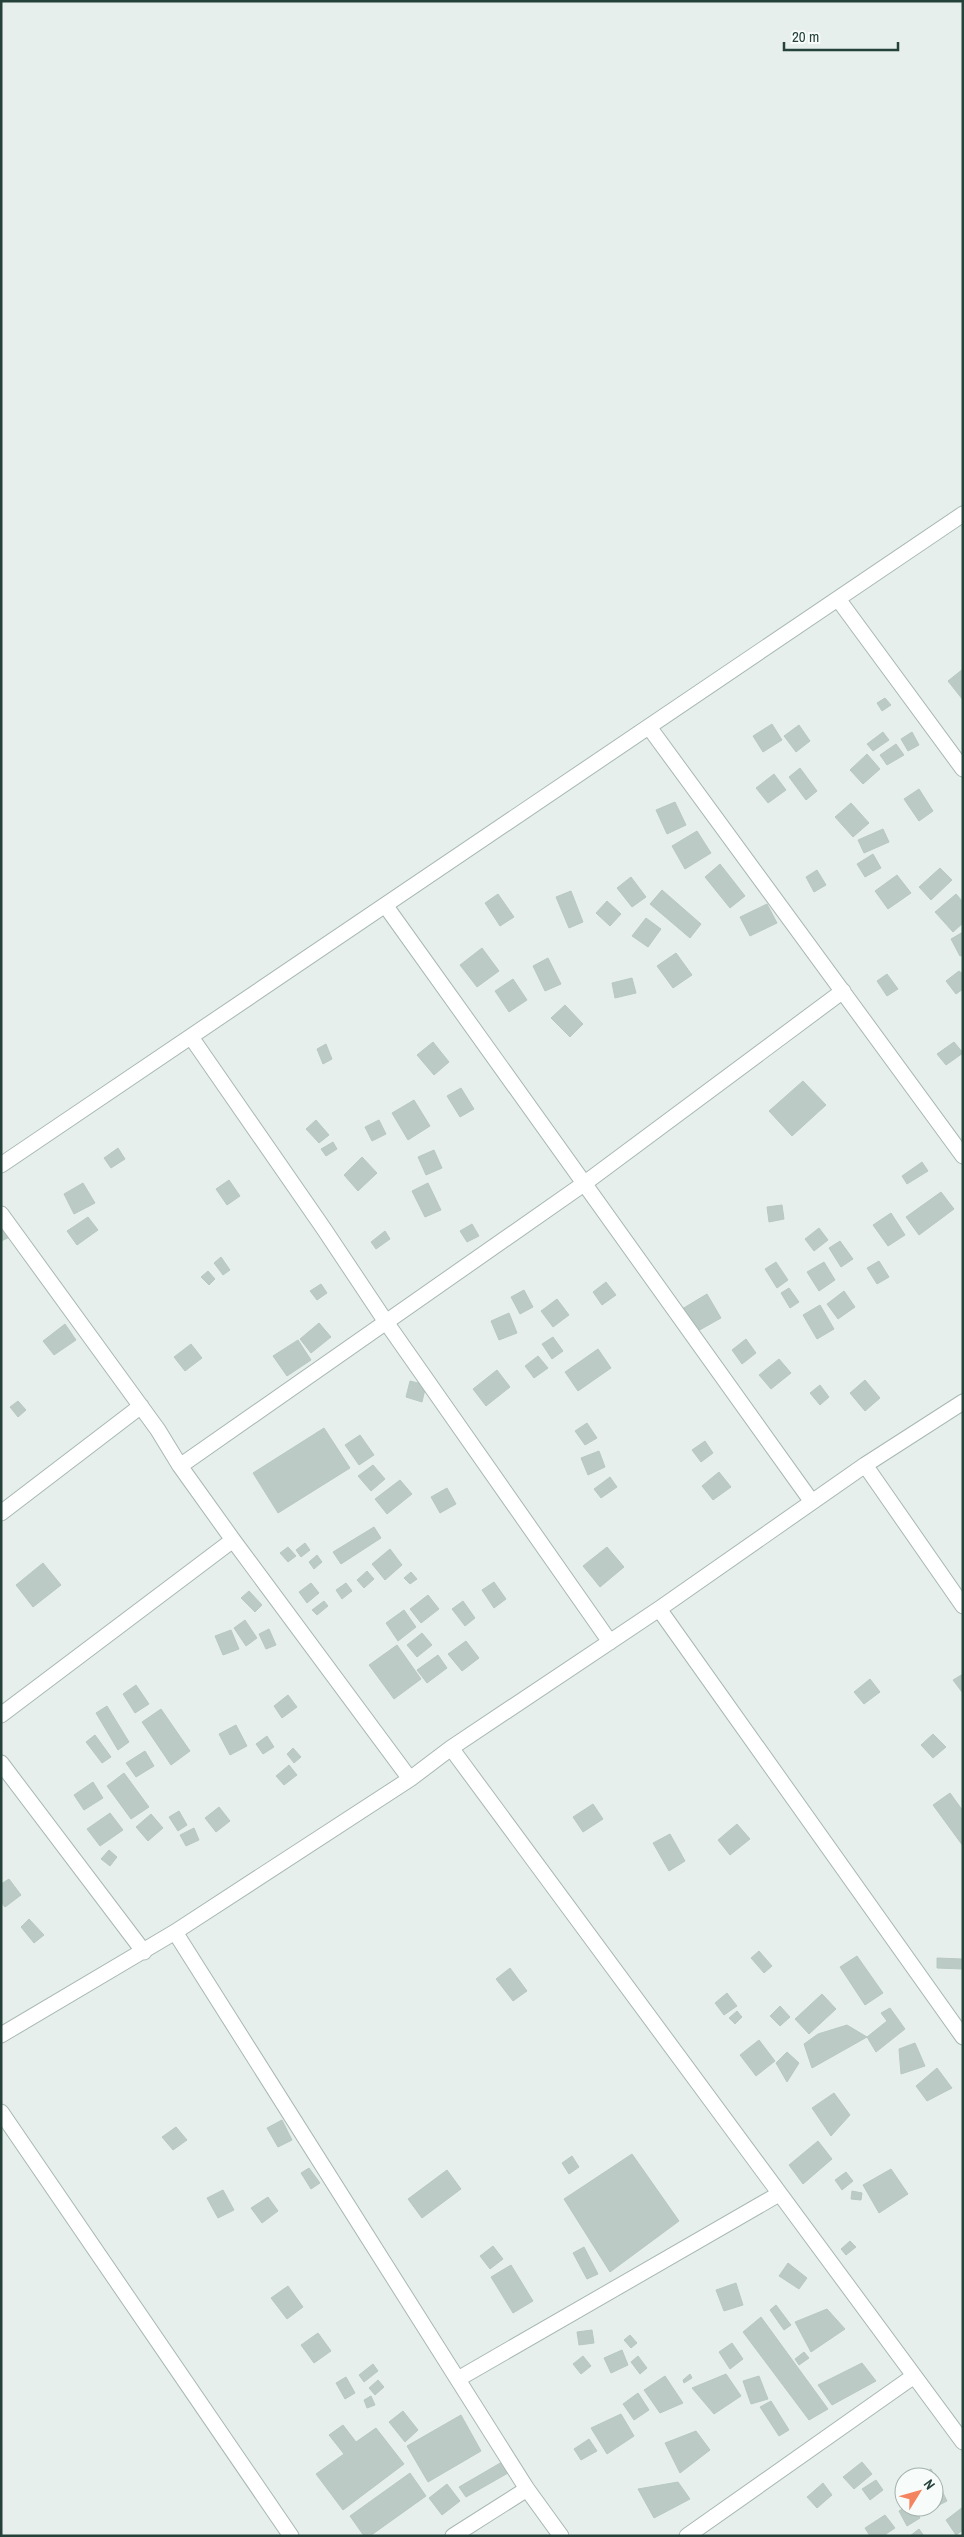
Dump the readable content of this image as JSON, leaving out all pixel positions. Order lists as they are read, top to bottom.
{
  "scale_bar": "20 m",
  "north": "top right"
}
